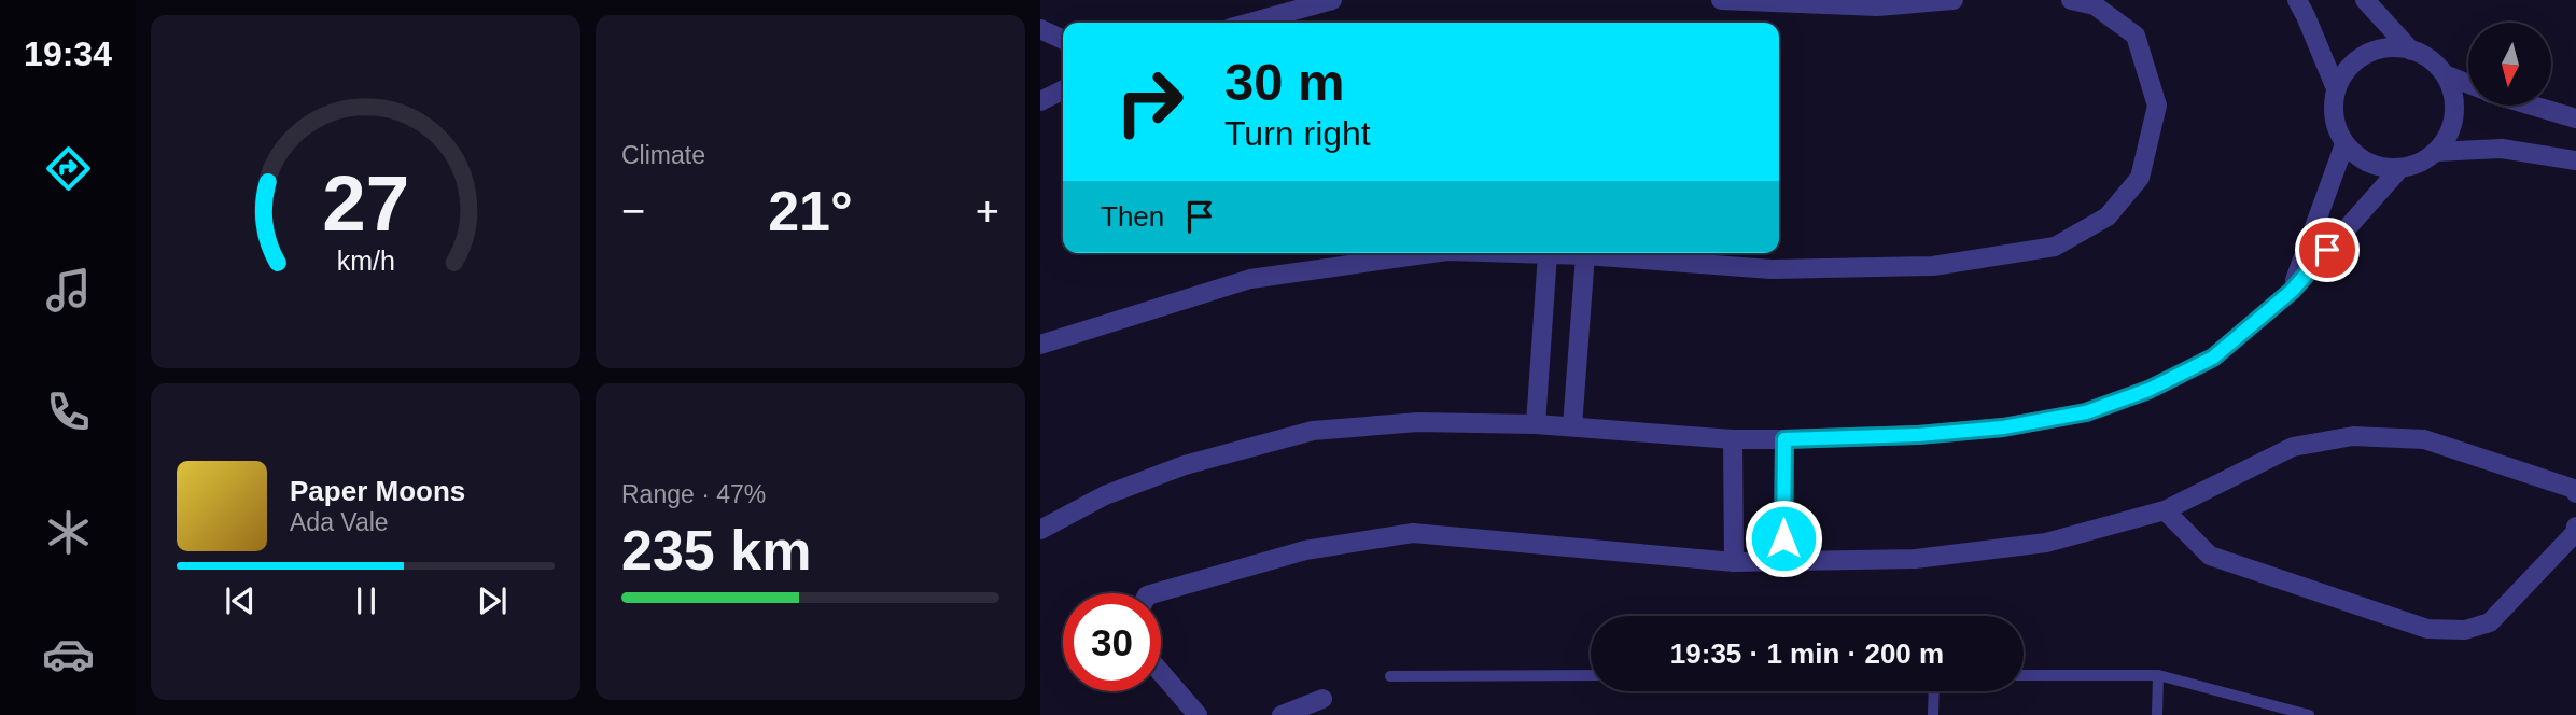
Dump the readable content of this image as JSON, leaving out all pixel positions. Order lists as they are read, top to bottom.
{
  "north": "bottom",
  "page": {
    "tabs": "19:34",
    "tile": [
      "Climate",
      ["Range · 47%", "235 km"]
    ],
    "turn": ["30 m", "Turn right"],
    "heat": ["−", "21°", "+"],
    "then": "Then",
    "song": ["Paper Moons", "Ada Vale"],
    "limit": "30",
    "trip": "19:35 · 1 min · 200 m",
    "gauge": ["27", "km/h"]
  }
}
